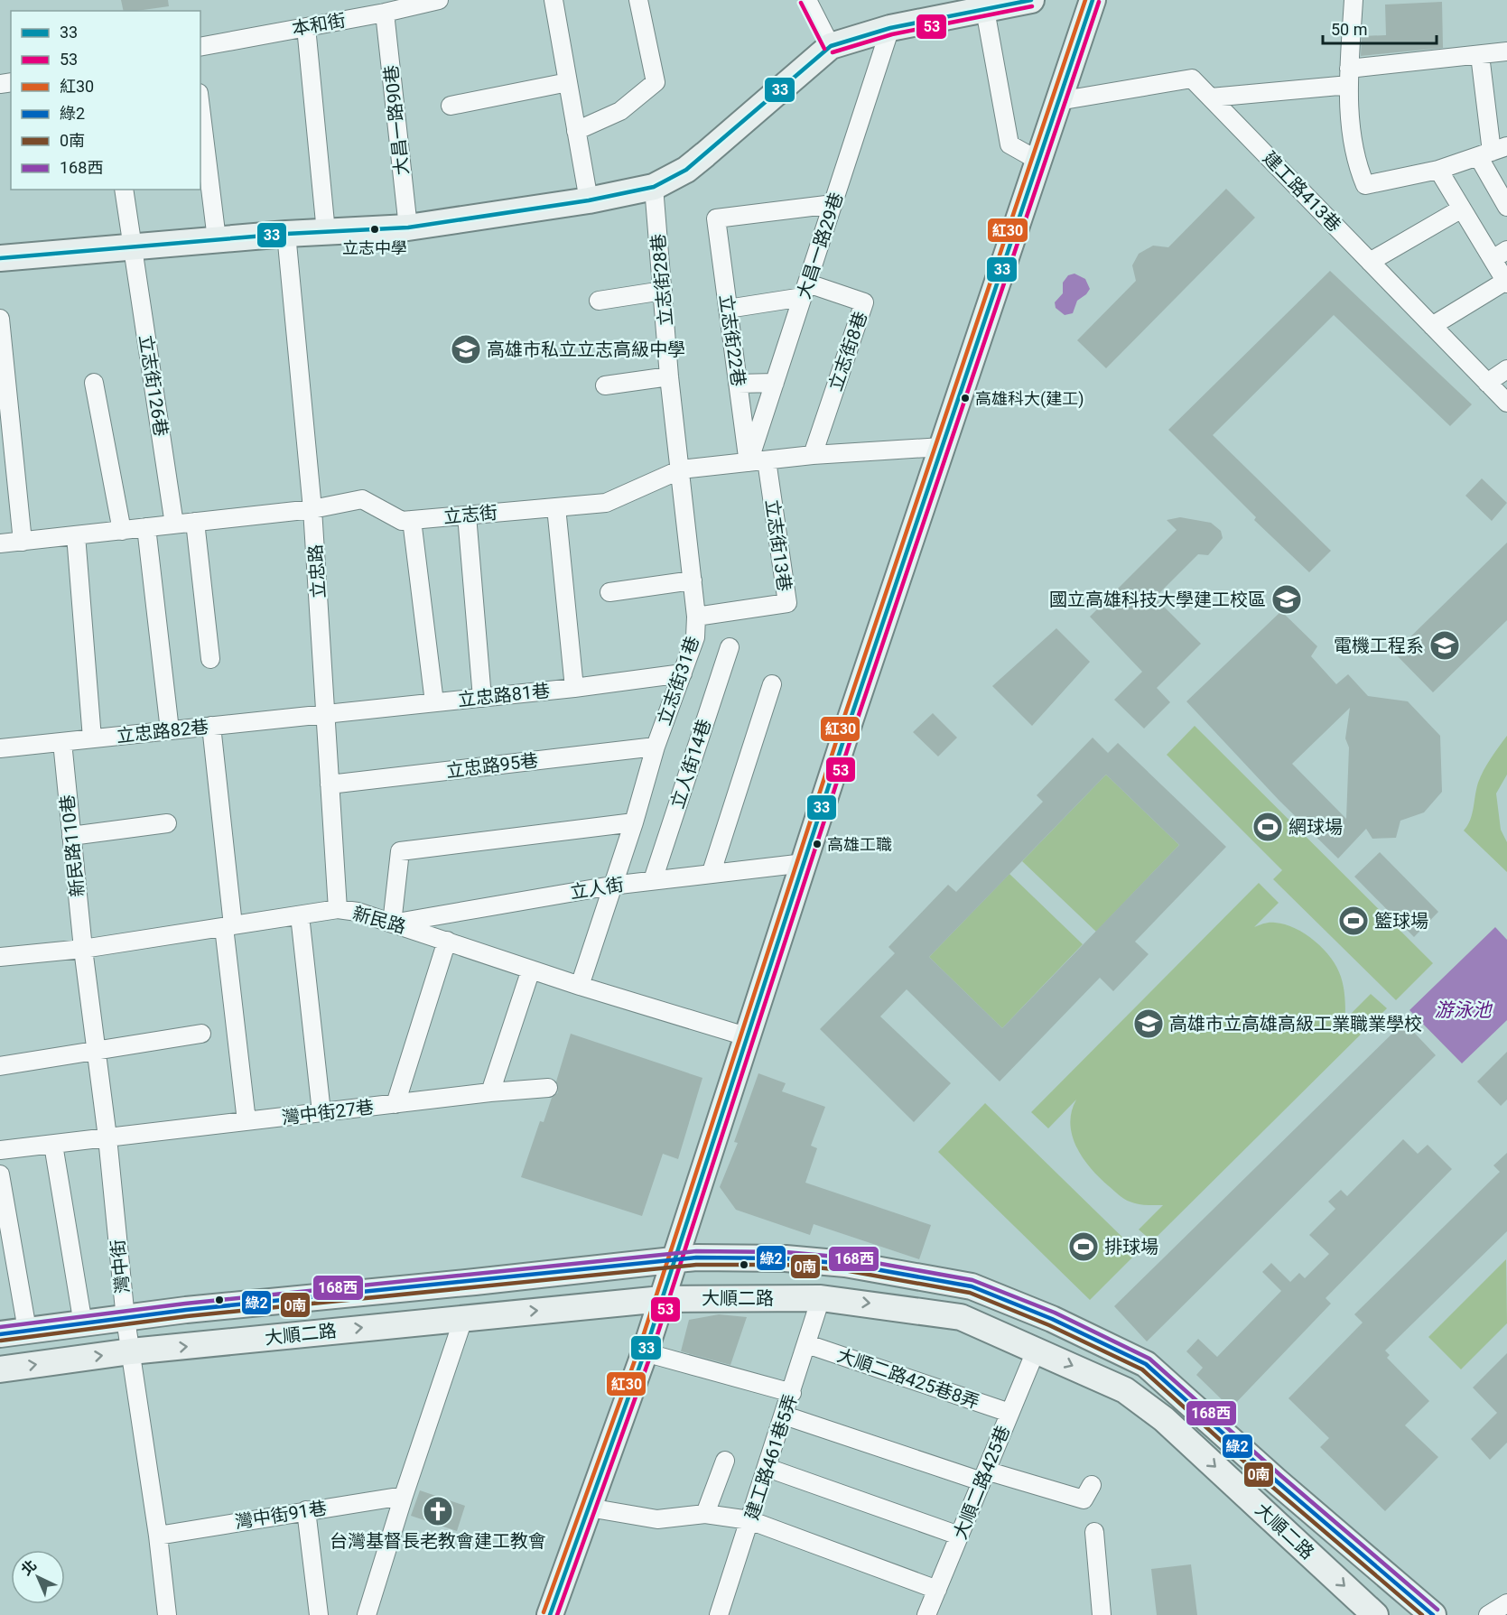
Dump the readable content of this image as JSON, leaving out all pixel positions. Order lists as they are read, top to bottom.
{
  "streets": {
    "street": [
      "本和街",
      "大昌一路90巷",
      "建工路413巷",
      "大昌一路29巷",
      "立志街28巷",
      "立志街22巷",
      "立志街8巷",
      "立志街126巷",
      "立志街",
      "立志街13巷",
      "立忠路",
      "立志街31巷",
      "立忠路81巷",
      "立忠路82巷",
      "立人街14巷",
      "立忠路95巷",
      "新民路110巷",
      "立人街",
      "新民路",
      "灣中街27巷",
      "灣中街",
      "大順二路",
      "大順二路425巷8弄",
      "建工路461巷5弄",
      "大順二路425巷",
      "灣中街91巷"
    ]
  },
  "crossings": [
    ["本和街", "大昌一路90巷"],
    ["大昌一路29巷", "立志街22巷"],
    ["大昌一路29巷", "立志街8巷"],
    ["大昌一路29巷", "立志街"],
    ["立志街28巷", "立志街"],
    ["立志街28巷", "立志街31巷"],
    ["立志街22巷", "立志街"],
    ["立志街8巷", "立志街"],
    ["立志街126巷", "立志街"],
    ["立志街", "立志街13巷"],
    ["立志街", "立忠路"],
    ["立志街", "立志街31巷"],
    ["立志街13巷", "立志街31巷"],
    ["立忠路", "立忠路81巷"],
    ["立忠路", "立忠路82巷"],
    ["立忠路", "立忠路95巷"],
    ["立忠路", "新民路"],
    ["立志街31巷", "立忠路81巷"],
    ["立志街31巷", "立忠路95巷"],
    ["立志街31巷", "立人街"],
    ["立志街31巷", "新民路"],
    ["立忠路81巷", "立忠路82巷"],
    ["立忠路82巷", "新民路110巷"],
    ["立人街14巷", "立人街"],
    ["新民路110巷", "新民路"],
    ["新民路110巷", "灣中街"],
    ["立人街", "新民路"],
    ["新民路", "灣中街"],
    ["灣中街27巷", "灣中街"],
    ["灣中街", "大順二路"],
    ["灣中街", "灣中街91巷"],
    ["大順二路", "建工路461巷5弄"],
    ["大順二路", "大順二路425巷"],
    ["大順二路425巷8弄", "建工路461巷5弄"],
    ["大順二路425巷8弄", "大順二路425巷"]
  ],
  "water": ["游泳池"],
  "places": {
    "other": ["立志中學", "高雄科大(建工)", "高雄工職"],
    "school or university": [
      "高雄市私立立志高級中學",
      "國立高雄科技大學建工校區",
      "電機工程系",
      "高雄市立高雄高級工業職業學校"
    ],
    "sports": ["網球場", "籃球場", "排球場"],
    "church": ["台灣基督長老教會建工教會"]
  },
  "lines": [
    "transit line 33",
    "transit line 紅30",
    "transit line 53",
    "transit line 168西",
    "transit line 綠2",
    "transit line 0南"
  ],
  "legend": [
    "33",
    "53",
    "紅30",
    "綠2",
    "0南",
    "168西"
  ],
  "scale_bar": "50 m",
  "north": "top left"
}
